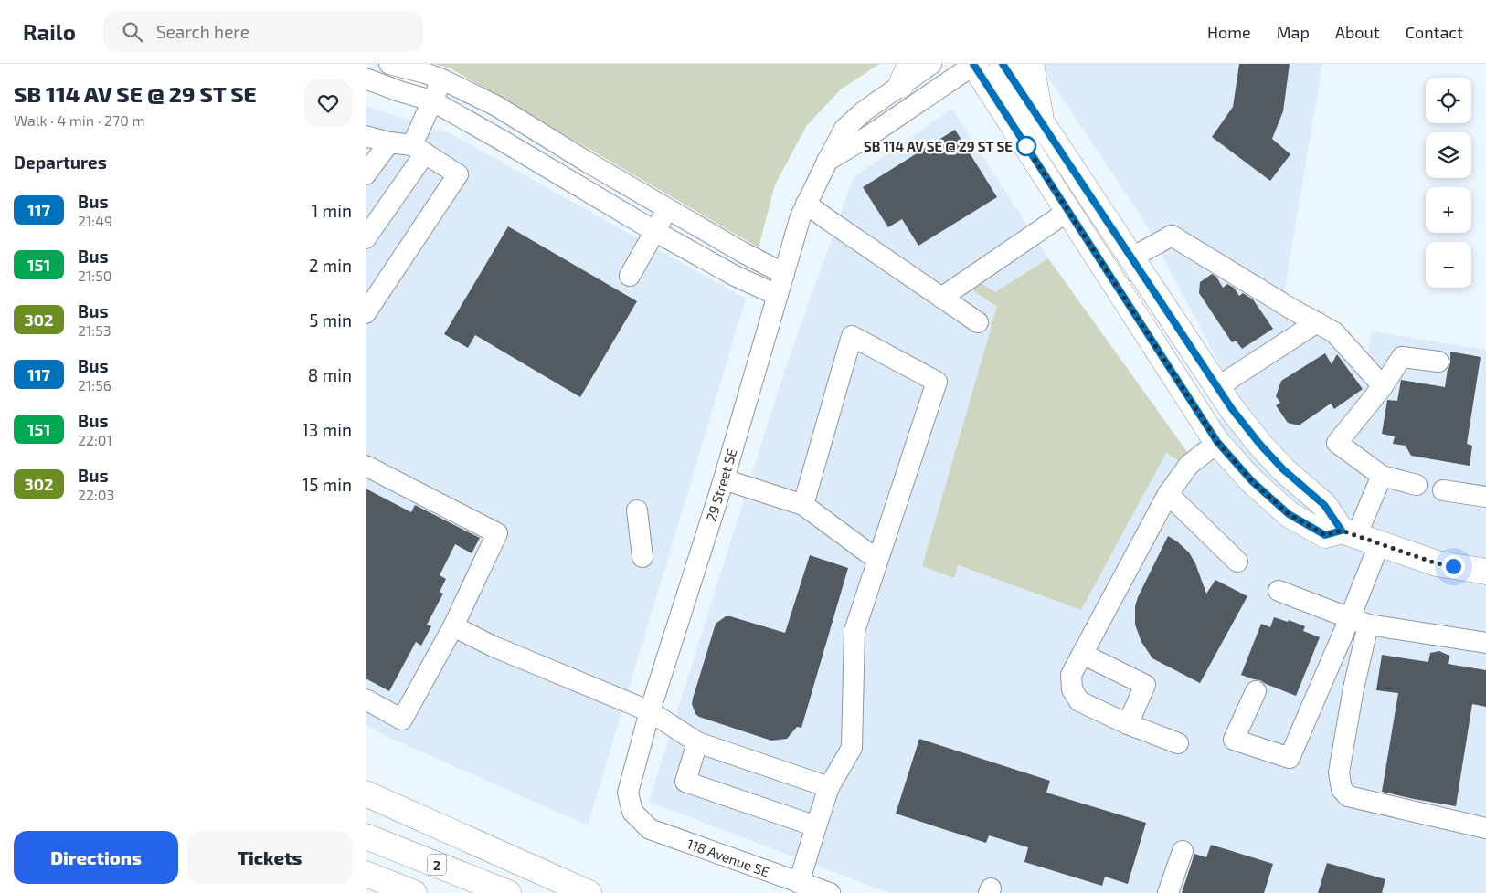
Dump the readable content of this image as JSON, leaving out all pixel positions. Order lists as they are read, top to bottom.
{
  "streets": {
    "main road": ["2"],
    "street": ["29 Street SE", "118 Avenue SE"]
  },
  "crossings": [
    ["29 Street SE", "118 Avenue SE"]
  ],
  "places": ["SB 114 AV SE @ 29 ST SE"],
  "lines": ["bus line 117"],
  "page": {
    "header": "Railo",
    "search": "Search here",
    "nav": [
      "Home",
      "Map",
      "About",
      "Contact"
    ],
    "heading": [
      ["SB 114 AV SE @ 29 ST SE", "Walk · 4 min · 270 m"],
      "Departures"
    ],
    "map_buttons": ["+", "−"],
    "list": [
      {
        "mark": "117",
        "name": "Bus",
        "note": "21:49",
        "value": "1 min"
      },
      {
        "mark": "151",
        "name": "Bus",
        "note": "21:50",
        "value": "2 min"
      },
      {
        "mark": "302",
        "name": "Bus",
        "note": "21:53",
        "value": "5 min"
      },
      {
        "mark": "117",
        "name": "Bus",
        "note": "21:56",
        "value": "8 min"
      },
      {
        "mark": "151",
        "name": "Bus",
        "note": "22:01",
        "value": "13 min"
      },
      {
        "mark": "302",
        "name": "Bus",
        "note": "22:03",
        "value": "15 min"
      }
    ],
    "buttons": ["Directions", "Tickets"]
  }
}
